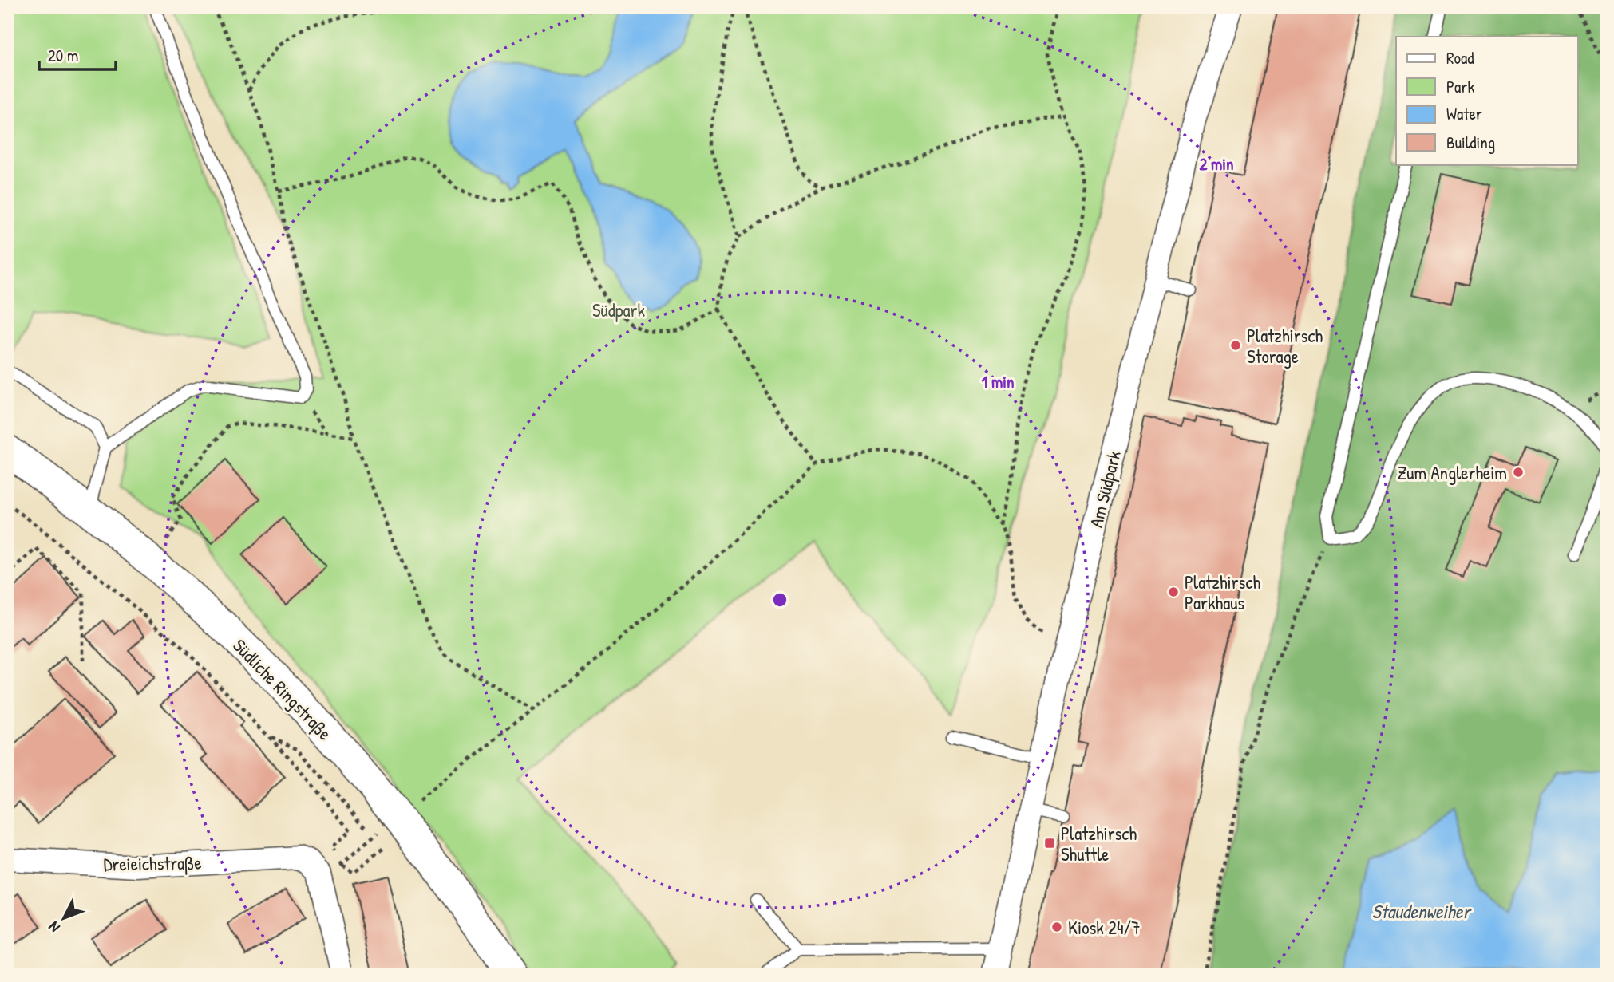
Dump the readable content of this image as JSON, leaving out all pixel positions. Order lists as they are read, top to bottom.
{
  "streets": {
    "main road": ["Südliche Ringstraße"],
    "street": ["Am Südpark", "Dreieichstraße"]
  },
  "water": ["Staudenweiher"],
  "parks": ["Südpark"],
  "places": {
    "other": [
      "Platzhirsch Storage",
      "Zum Anglerheim",
      "Platzhirsch Parkhaus",
      "Kiosk 24/7"
    ],
    "transit": ["Platzhirsch Shuttle"]
  },
  "legend": [
    "Road",
    "Park",
    "Water",
    "Building"
  ],
  "scale_bar": "20 m",
  "north": "bottom left",
  "rings": ["2 min", "1 min"]
}
